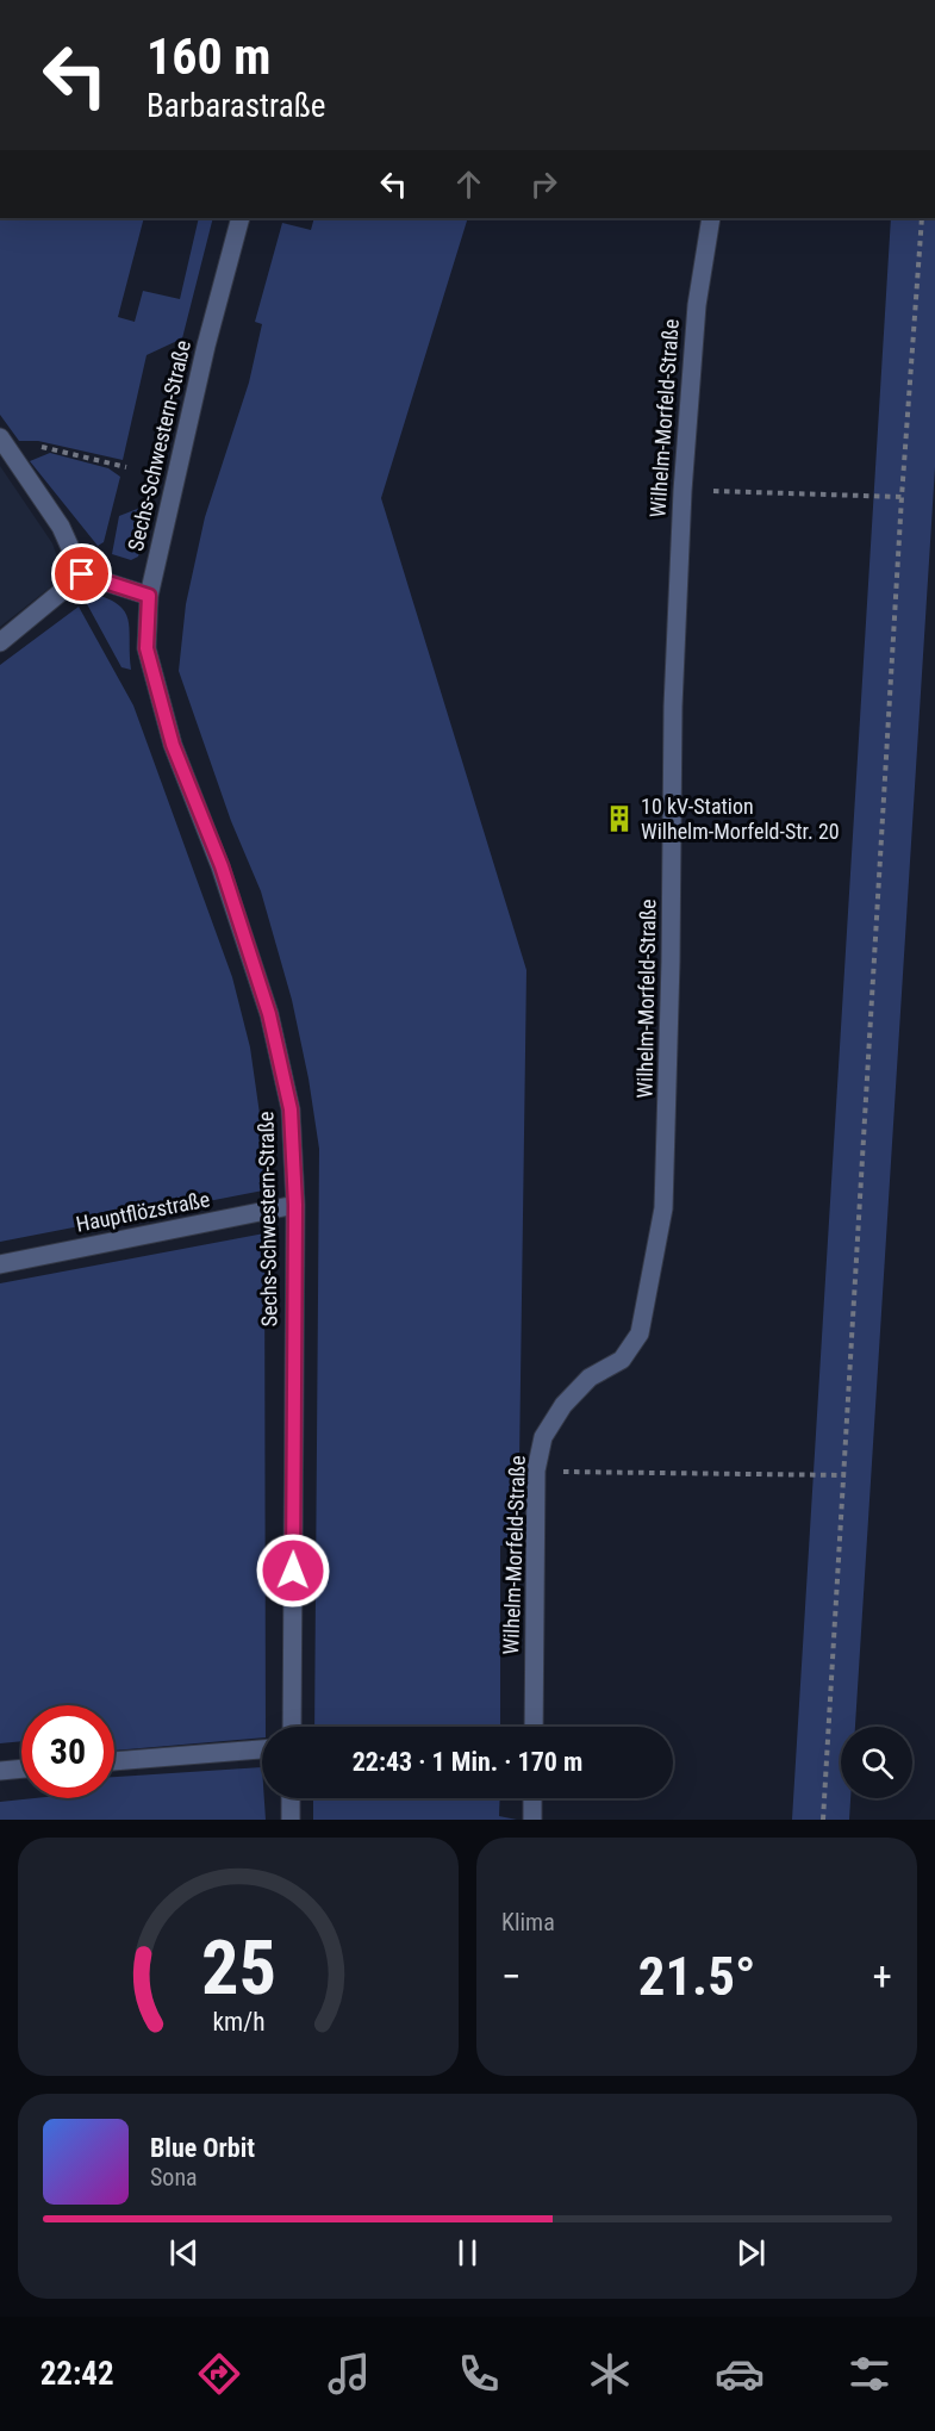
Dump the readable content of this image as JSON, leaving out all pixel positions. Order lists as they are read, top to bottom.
{
  "streets": {
    "street": ["Wilhelm-Morfeld-Straße", "Sechs-Schwestern-Straße", "Hauptflözstraße"]
  },
  "crossings": [
    ["Sechs-Schwestern-Straße", "Hauptflözstraße"]
  ],
  "places": {
    "building": ["10 kV-Station Wilhelm-Morfeld-Str. 20"]
  },
  "page": {
    "turn": ["160 m", "Barbarastraße"],
    "limit": "30",
    "trip": "22:43 · 1 Min. · 170 m",
    "tile": "Klima",
    "heat": ["−", "21.5°", "+"],
    "song": ["Blue Orbit", "Sona"],
    "tabs": "22:42",
    "gauge": ["25", "km/h"]
  }
}
